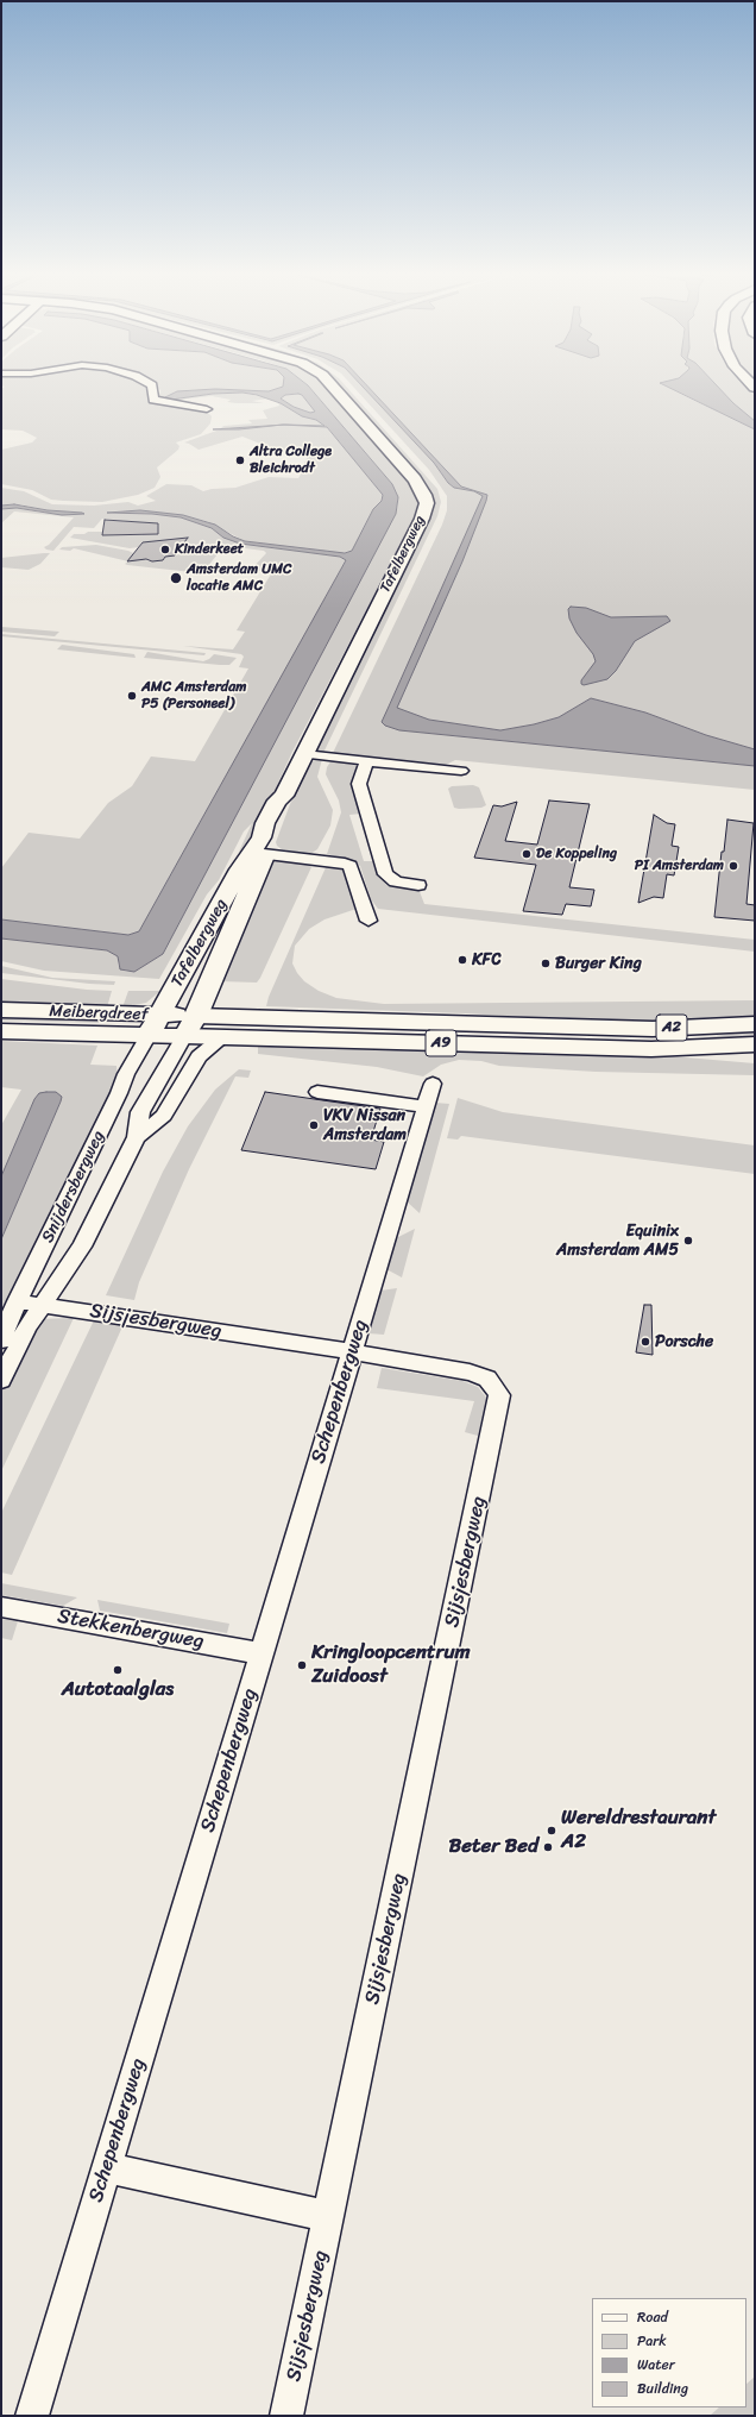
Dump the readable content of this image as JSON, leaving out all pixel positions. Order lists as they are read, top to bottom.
{
  "streets": {
    "main road": [
      "Tafelbergweg",
      "Meibergdreef",
      "A2",
      "A9"
    ],
    "street": [
      "Snijdersbergweg",
      "Sijsjesbergweg",
      "Schepenbergweg",
      "Stekkenbergweg"
    ]
  },
  "crossings": [
    ["Tafelbergweg", "Meibergdreef"],
    ["Tafelbergweg", "A2"],
    ["Tafelbergweg", "A9"],
    ["Tafelbergweg", "Snijdersbergweg"],
    ["Meibergdreef", "A2"],
    ["Meibergdreef", "A9"],
    ["Meibergdreef", "Snijdersbergweg"],
    ["A9", "Snijdersbergweg"],
    ["Snijdersbergweg", "Sijsjesbergweg"],
    ["Sijsjesbergweg", "Schepenbergweg"],
    ["Schepenbergweg", "Stekkenbergweg"]
  ],
  "places": [
    "Altra College Bleichrodt",
    "Kinderkeet",
    "Amsterdam UMC locatie AMC",
    "AMC Amsterdam P5 (Personeel)",
    "De Koppeling",
    "PI Amsterdam",
    "KFC",
    "Burger King",
    "VKV Nissan Amsterdam",
    "Equinix Amsterdam AM5",
    "Porsche",
    "Kringloopcentrum Zuidoost",
    "Autotaalglas",
    "Wereldrestaurant A2",
    "Beter Bed"
  ],
  "legend": [
    "Road",
    "Park",
    "Water",
    "Building"
  ]
}
